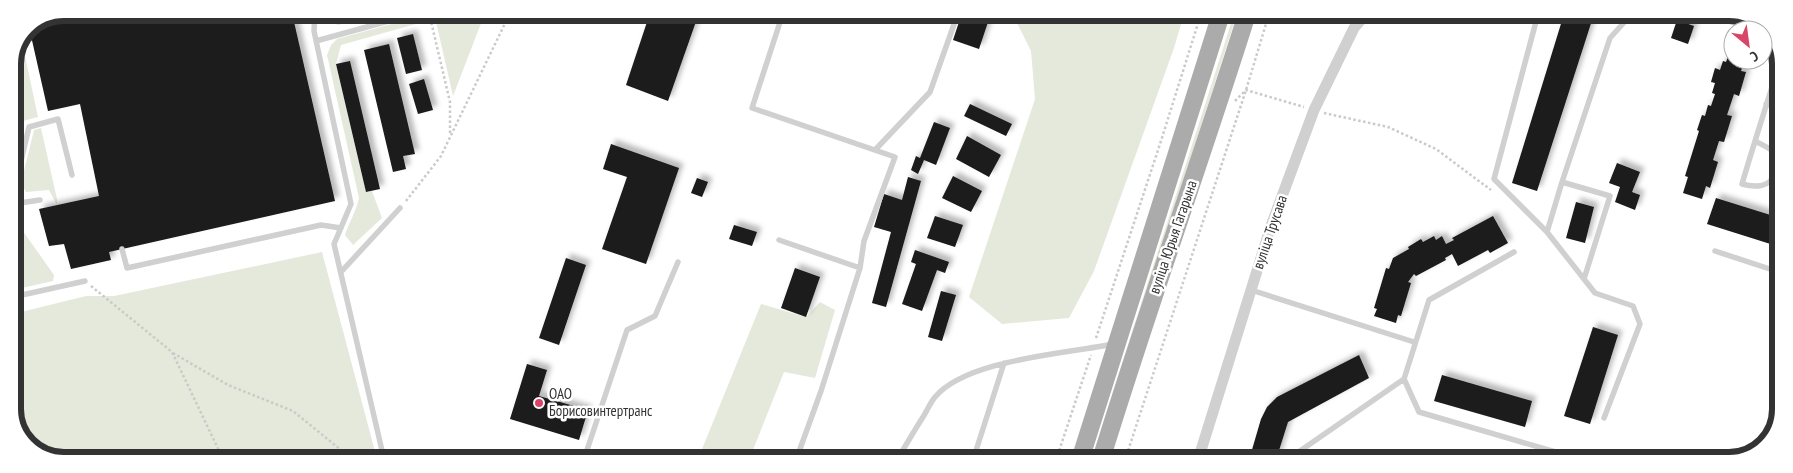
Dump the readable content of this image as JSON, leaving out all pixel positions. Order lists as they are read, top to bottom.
{
  "streets": {
    "main road": ["вуліца Юрыя Гагарына"],
    "street": ["вуліца Трусава"]
  },
  "places": ["ОАО Борисовинтертранс"],
  "north": "bottom right"
}
